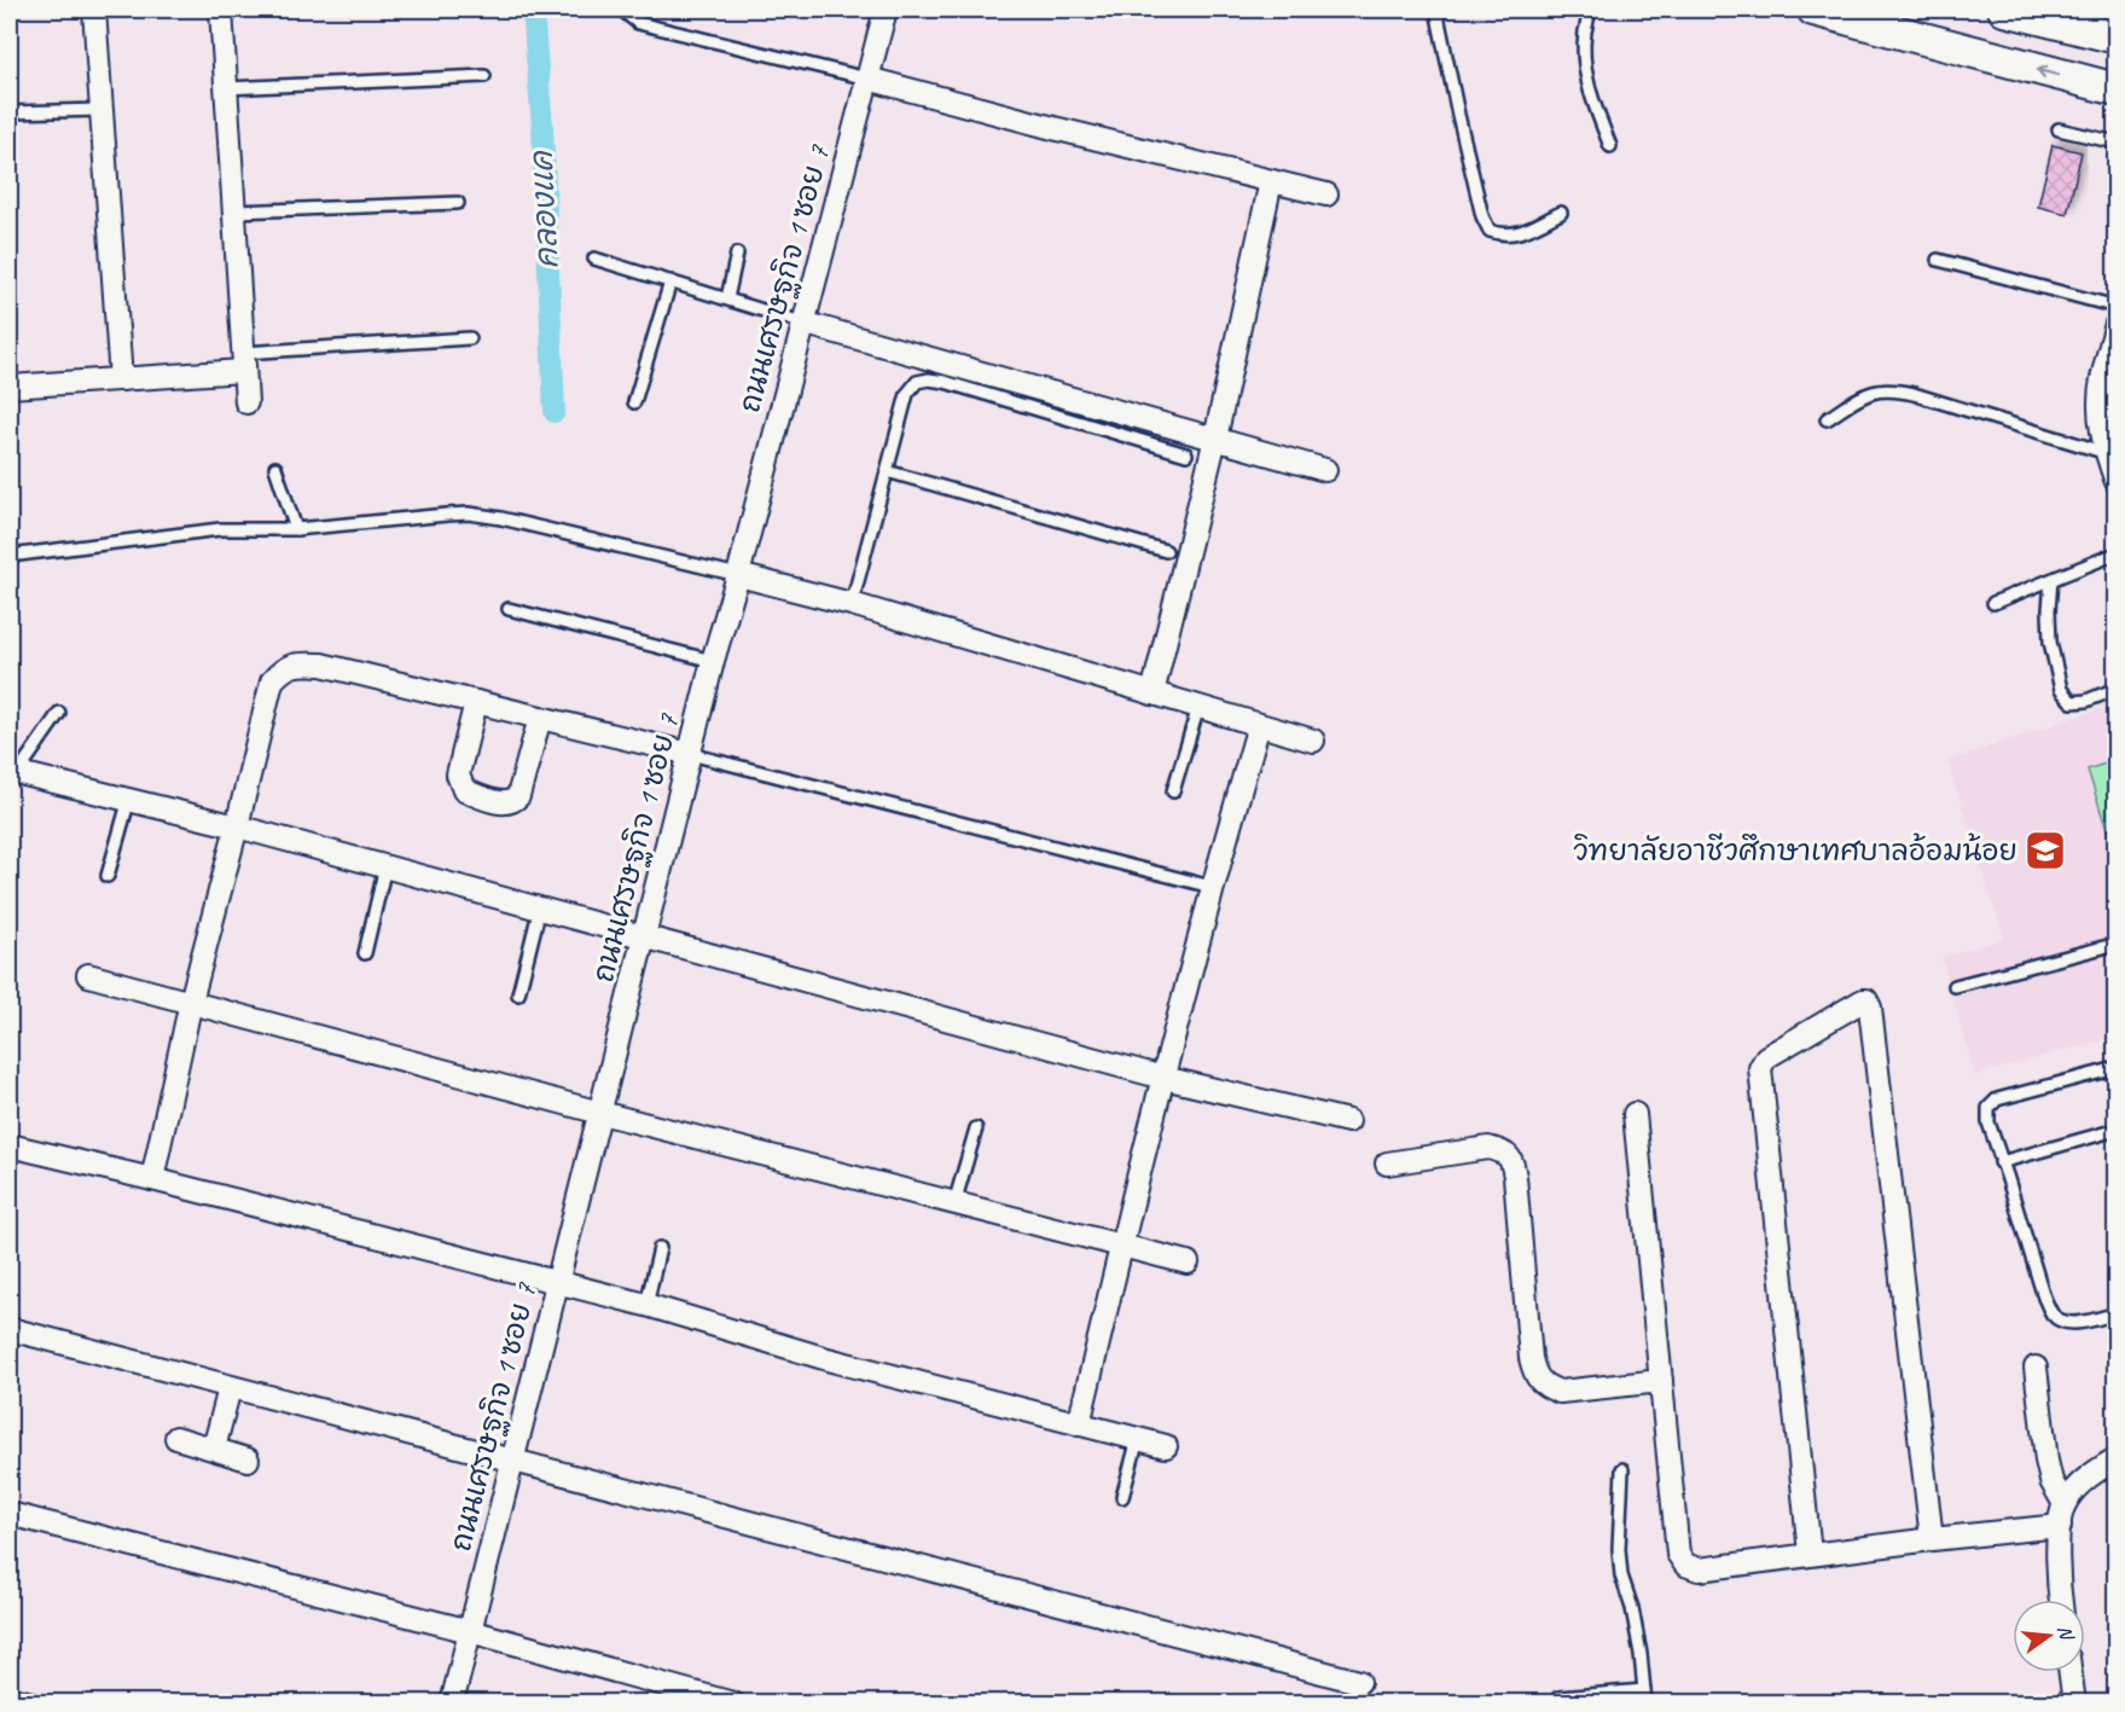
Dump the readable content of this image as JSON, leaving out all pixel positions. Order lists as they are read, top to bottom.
{
  "streets": {
    "street": ["ถนนเศรษฐกิจ 1 ซอย 7"]
  },
  "water": ["คลองแค"],
  "places": {
    "school or university": ["วิทยาลัยอาชีวศึกษาเทศบาลอ้อมน้อย"]
  },
  "north": "right"
}
